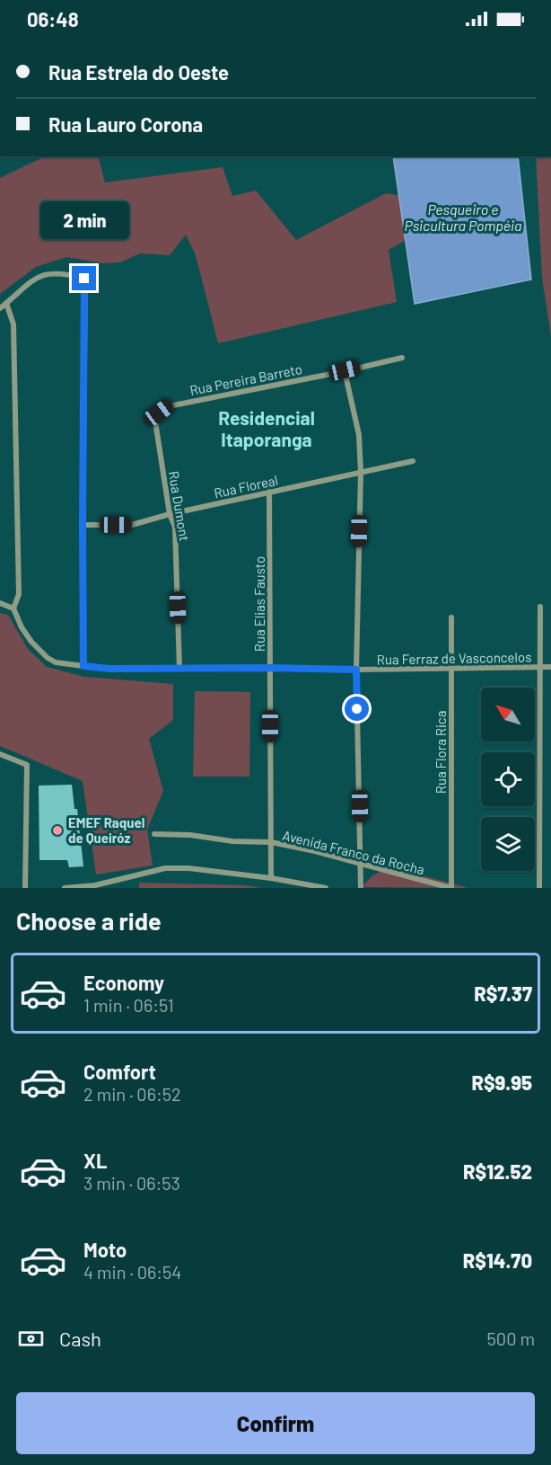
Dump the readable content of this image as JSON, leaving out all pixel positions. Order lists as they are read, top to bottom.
{
  "streets": {
    "street": [
      "Rua Pereira Barreto",
      "Rua Floreal",
      "Rua Dumont",
      "Rua Elias Fausto",
      "Rua Ferraz de Vasconcelos",
      "Rua Flora Rica",
      "Avenida Franco da Rocha"
    ]
  },
  "crossings": [
    ["Rua Pereira Barreto", "Rua Dumont"],
    ["Rua Floreal", "Rua Dumont"],
    ["Rua Floreal", "Rua Elias Fausto"],
    ["Rua Dumont", "Rua Ferraz de Vasconcelos"],
    ["Rua Elias Fausto", "Rua Ferraz de Vasconcelos"],
    ["Rua Elias Fausto", "Avenida Franco da Rocha"],
    ["Rua Ferraz de Vasconcelos", "Rua Flora Rica"],
    ["Rua Flora Rica", "Avenida Franco da Rocha"]
  ],
  "districts": ["Residencial Itaporanga"],
  "water": ["Pesqueiro e Psicultura Pompéia"],
  "places": ["EMEF Raquel de Queiróz"],
  "north": "top left",
  "page": {
    "status": "06:48",
    "banner": ["Rua Estrela do Oeste", "Rua Lauro Corona"],
    "bubble": "2 min",
    "heading": "Choose a ride",
    "list": [
      {
        "name": "Economy",
        "note": "1 min · 06:51",
        "value": "R$7.37"
      },
      {
        "name": "Comfort",
        "note": "2 min · 06:52",
        "value": "R$9.95"
      },
      {
        "name": "XL",
        "note": "3 min · 06:53",
        "value": "R$12.52"
      },
      {
        "name": "Moto",
        "note": "4 min · 06:54",
        "value": "R$14.70"
      }
    ],
    "pay": ["Cash", "500 m"],
    "buttons": "Confirm"
  }
}
